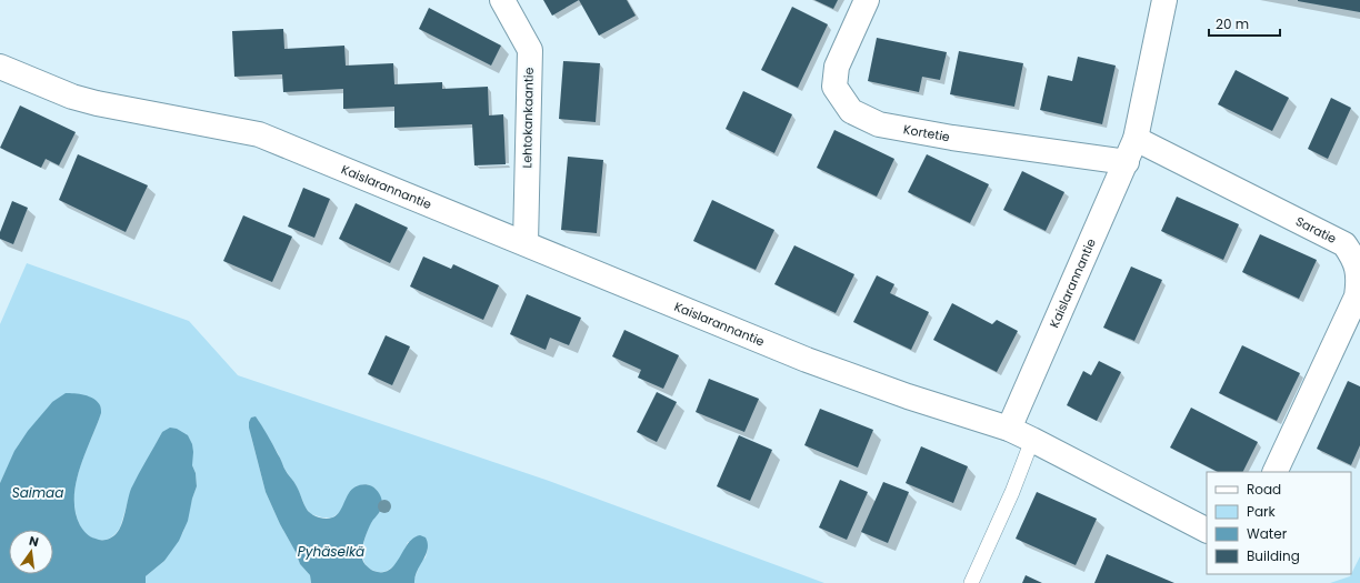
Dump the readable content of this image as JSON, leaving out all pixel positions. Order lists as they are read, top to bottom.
{
  "streets": {
    "street": [
      "Lehtokankaantie",
      "Kortetie",
      "Kaislarannantie",
      "Saratie"
    ]
  },
  "crossings": [
    ["Lehtokankaantie", "Kaislarannantie"],
    ["Kortetie", "Kaislarannantie"],
    ["Kaislarannantie", "Saratie"]
  ],
  "water": ["Saimaa", "Pyhäselkä"],
  "legend": [
    "Road",
    "Park",
    "Water",
    "Building"
  ],
  "scale_bar": "20 m",
  "north": "top"
}
